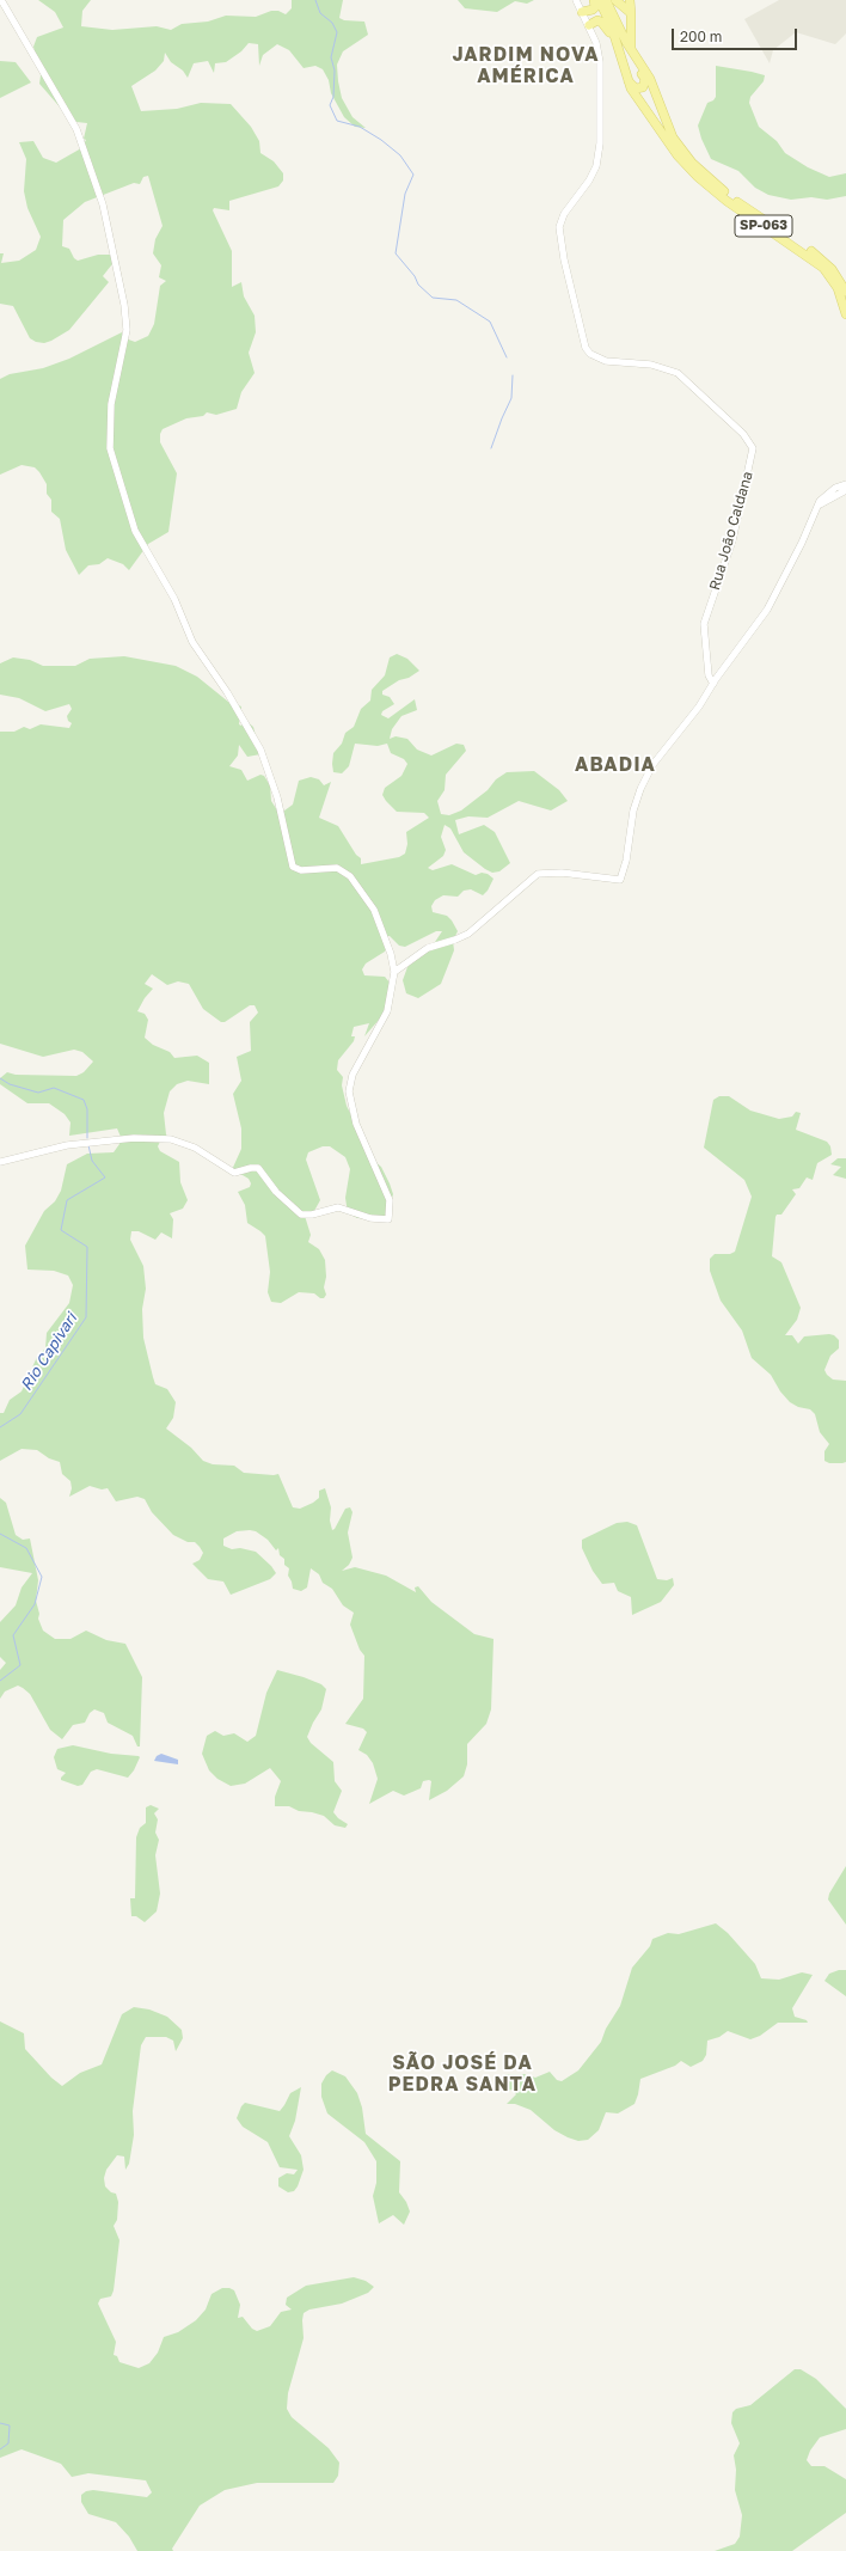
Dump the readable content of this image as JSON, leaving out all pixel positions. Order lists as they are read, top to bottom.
{
  "streets": {
    "main road": ["SP-063"],
    "street": ["Rua João Caldana"]
  },
  "districts": ["JARDIM NOVA AMÉRICA", "ABADIA", "SÃO JOSÉ DA PEDRA SANTA"],
  "water": ["Rio Capivari"],
  "scale_bar": "200 m"
}
